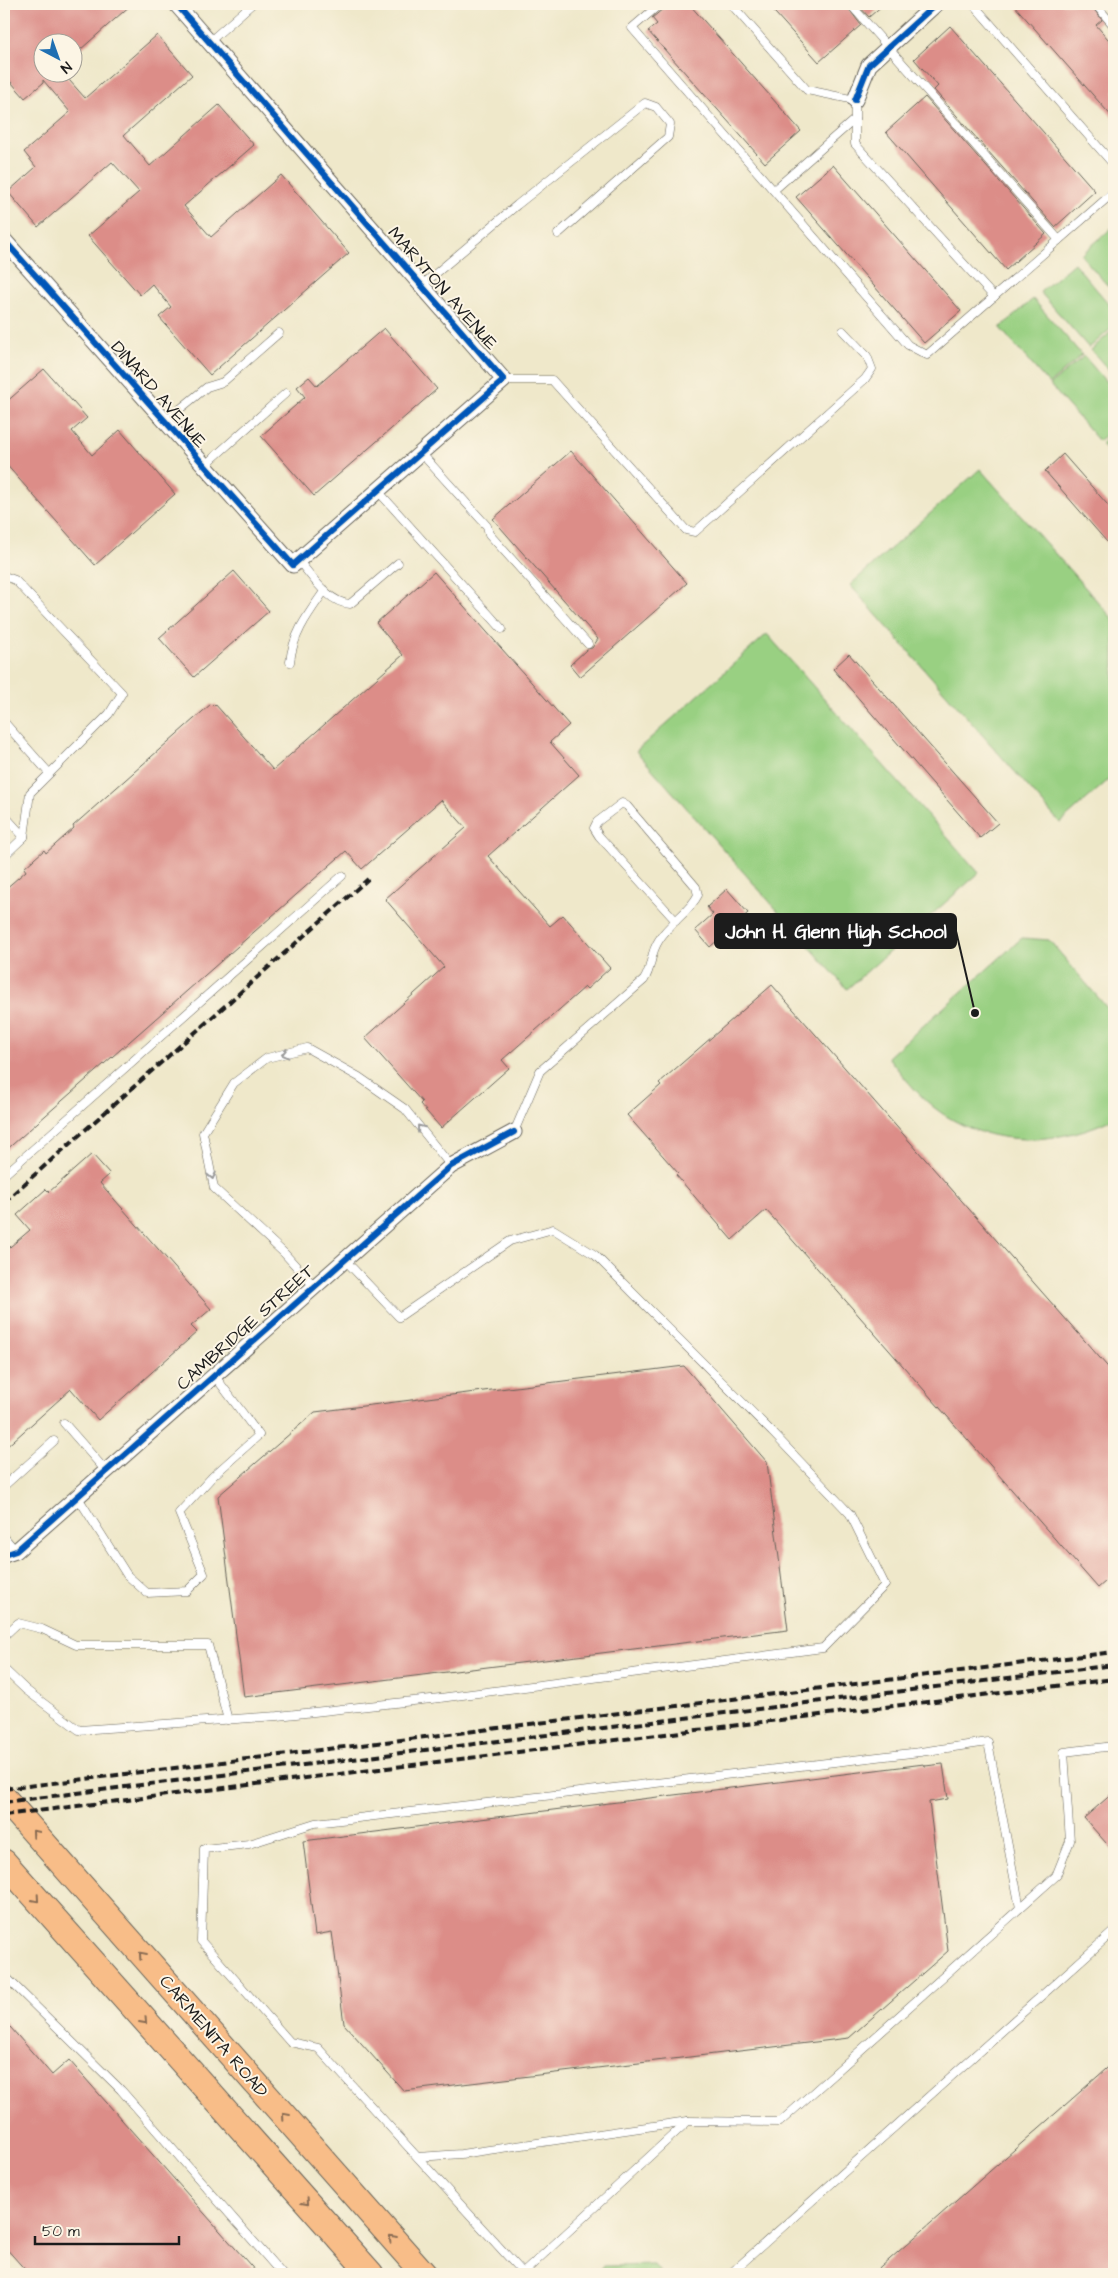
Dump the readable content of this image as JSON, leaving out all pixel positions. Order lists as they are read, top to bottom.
{
  "streets": {
    "main road": ["CARMENITA ROAD"],
    "street": ["MARYTON AVENUE", "DINARD AVENUE", "CAMBRIDGE STREET"]
  },
  "places": ["John H. Glenn High School"],
  "scale_bar": "50 m",
  "north": "bottom right"
}
